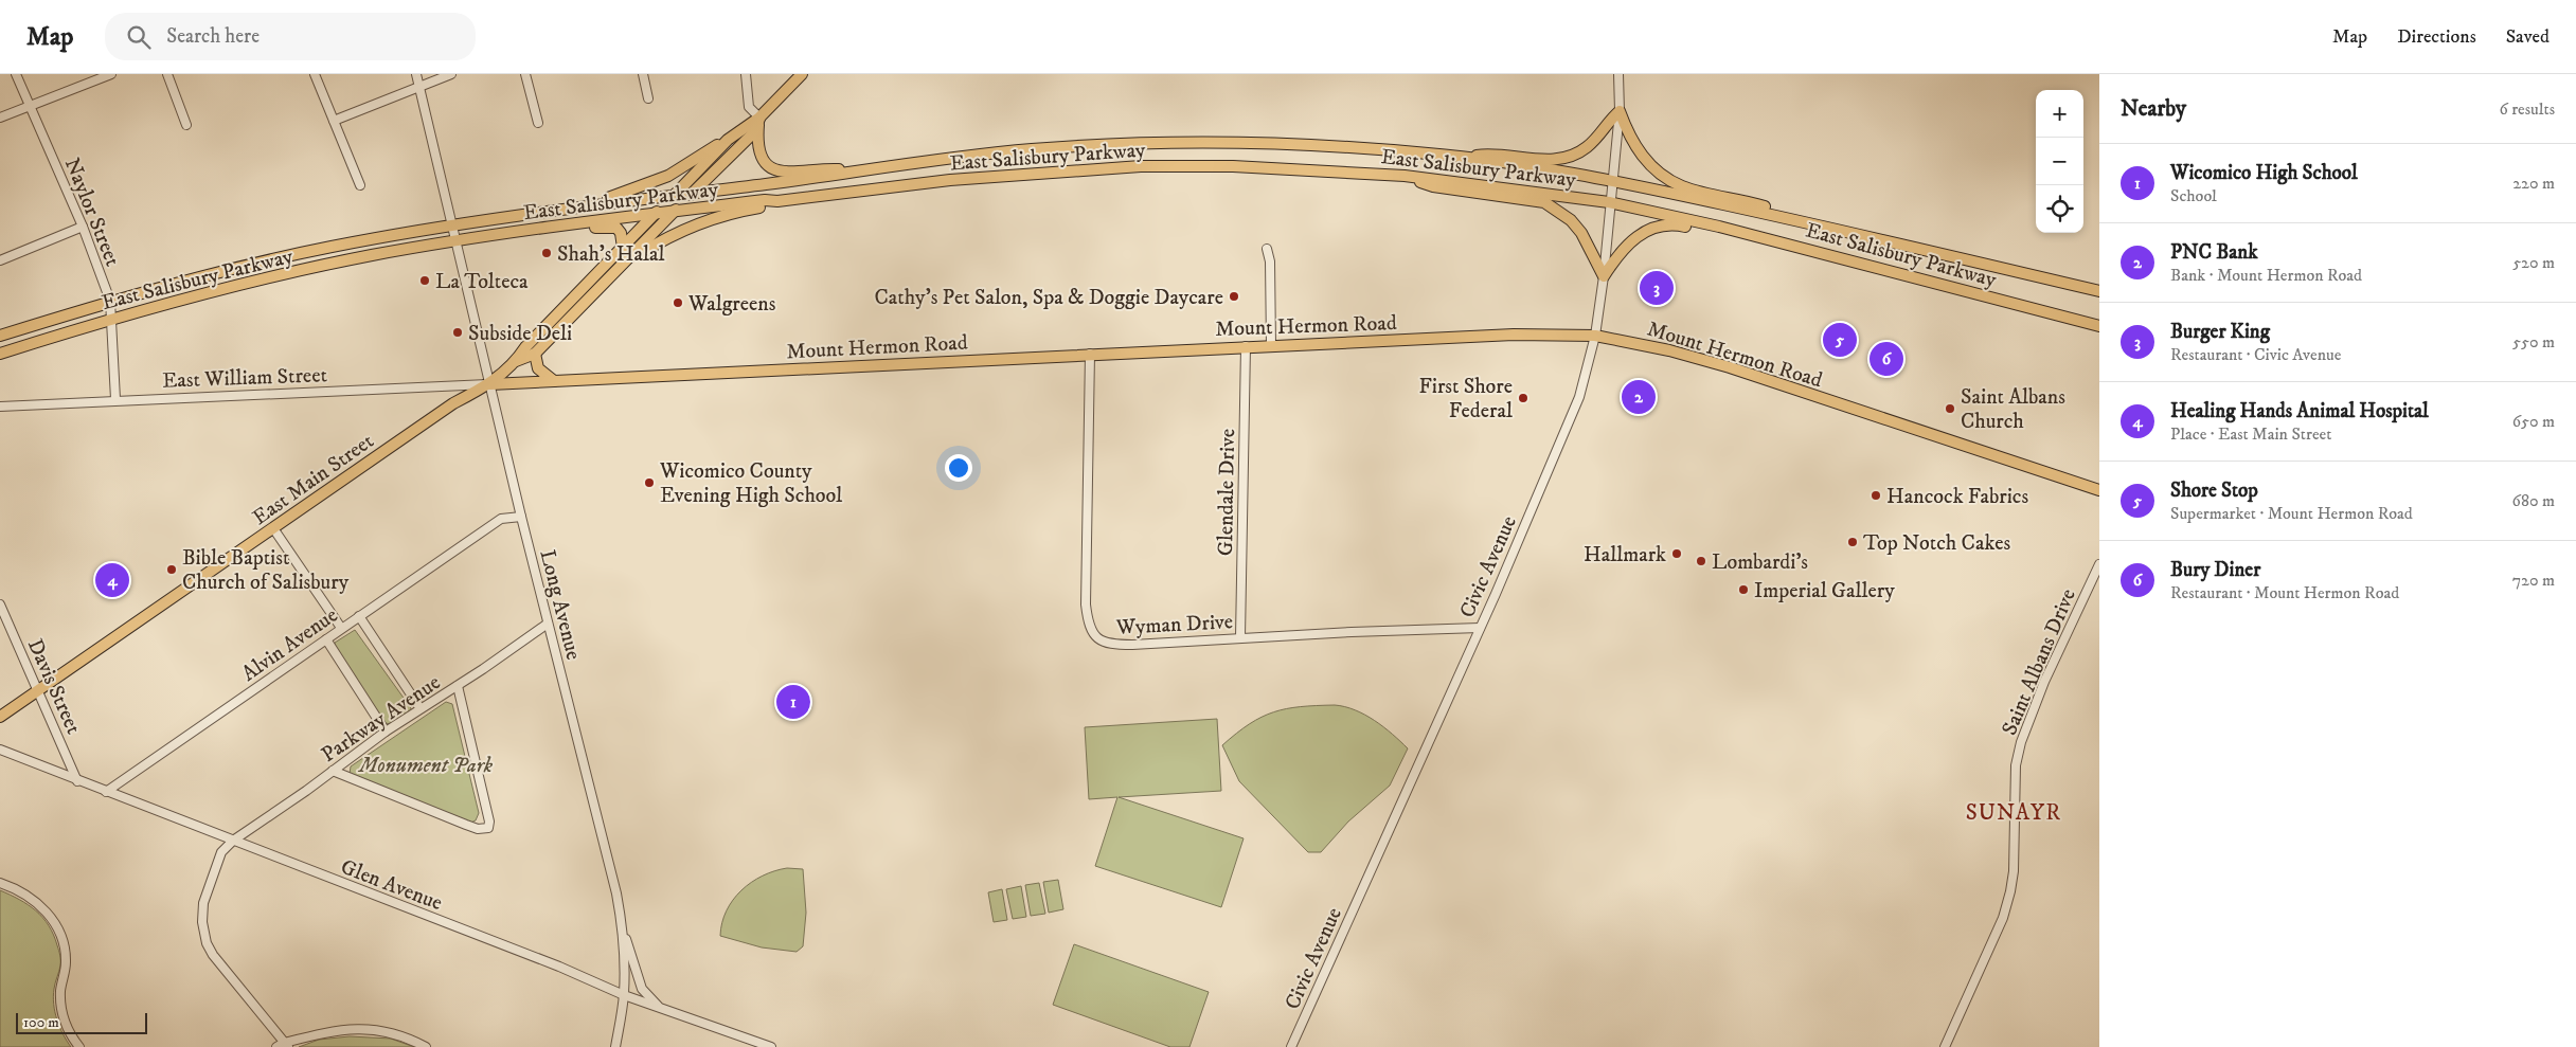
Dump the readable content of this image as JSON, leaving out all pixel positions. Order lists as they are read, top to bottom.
{
  "streets": {
    "main road": ["East Salisbury Parkway", "Mount Hermon Road", "East Main Street"],
    "street": [
      "Naylor Street",
      "East William Street",
      "Glendale Drive",
      "Civic Avenue",
      "Long Avenue",
      "Wyman Drive",
      "Alvin Avenue",
      "Saint Albans Drive",
      "Davis Street",
      "Parkway Avenue",
      "Glen Avenue"
    ]
  },
  "crossings": [
    ["East Salisbury Parkway", "Naylor Street"],
    ["East Salisbury Parkway", "East Main Street"],
    ["East Salisbury Parkway", "Civic Avenue"],
    ["East Salisbury Parkway", "Long Avenue"],
    ["Naylor Street", "East William Street"],
    ["Mount Hermon Road", "East William Street"],
    ["Mount Hermon Road", "East Main Street"],
    ["Mount Hermon Road", "Glendale Drive"],
    ["Mount Hermon Road", "Civic Avenue"],
    ["Mount Hermon Road", "Long Avenue"],
    ["Mount Hermon Road", "Wyman Drive"],
    ["East William Street", "East Main Street"],
    ["East William Street", "Long Avenue"],
    ["East Main Street", "Long Avenue"],
    ["East Main Street", "Davis Street"],
    ["Glendale Drive", "Wyman Drive"],
    ["Civic Avenue", "Wyman Drive"],
    ["Long Avenue", "Alvin Avenue"],
    ["Long Avenue", "Parkway Avenue"],
    ["Long Avenue", "Glen Avenue"],
    ["Alvin Avenue", "Glen Avenue"],
    ["Davis Street", "Glen Avenue"],
    ["Parkway Avenue", "Glen Avenue"]
  ],
  "districts": ["SUNAYR"],
  "parks": ["Monument Park"],
  "places": [
    "Shah’s Halal",
    "La Tolteca",
    "Cathy's Pet Salon, Spa & Doggie Daycare",
    "Walgreens",
    "Subside Deli",
    "First Shore Federal",
    "Saint Albans Church",
    "Wicomico County Evening High School",
    "Hancock Fabrics",
    "Top Notch Cakes",
    "Hallmark",
    "Lombardi's",
    "Bible Baptist Church of Salisbury",
    "Imperial Gallery"
  ],
  "scale_bar": "100 m",
  "page": {
    "header": "Map",
    "search": "Search here",
    "nav": ["Map", "Directions", "Saved"],
    "heading": ["Nearby", "6 results"],
    "map_buttons": ["+", "−"],
    "list": [
      {
        "mark": "1",
        "name": "Wicomico High School",
        "note": "School",
        "value": "220 m"
      },
      {
        "mark": "2",
        "name": "PNC Bank",
        "note": "Bank · Mount Hermon Road",
        "value": "520 m"
      },
      {
        "mark": "3",
        "name": "Burger King",
        "note": "Restaurant · Civic Avenue",
        "value": "550 m"
      },
      {
        "mark": "4",
        "name": "Healing Hands Animal Hospital",
        "note": "Place · East Main Street",
        "value": "650 m"
      },
      {
        "mark": "5",
        "name": "Shore Stop",
        "note": "Supermarket · Mount Hermon Road",
        "value": "680 m"
      },
      {
        "mark": "6",
        "name": "Bury Diner",
        "note": "Restaurant · Mount Hermon Road",
        "value": "720 m"
      }
    ],
    "pins": [
      "3",
      "5",
      "6",
      "2",
      "4",
      "1"
    ],
    "scale": "100 m"
  }
}
